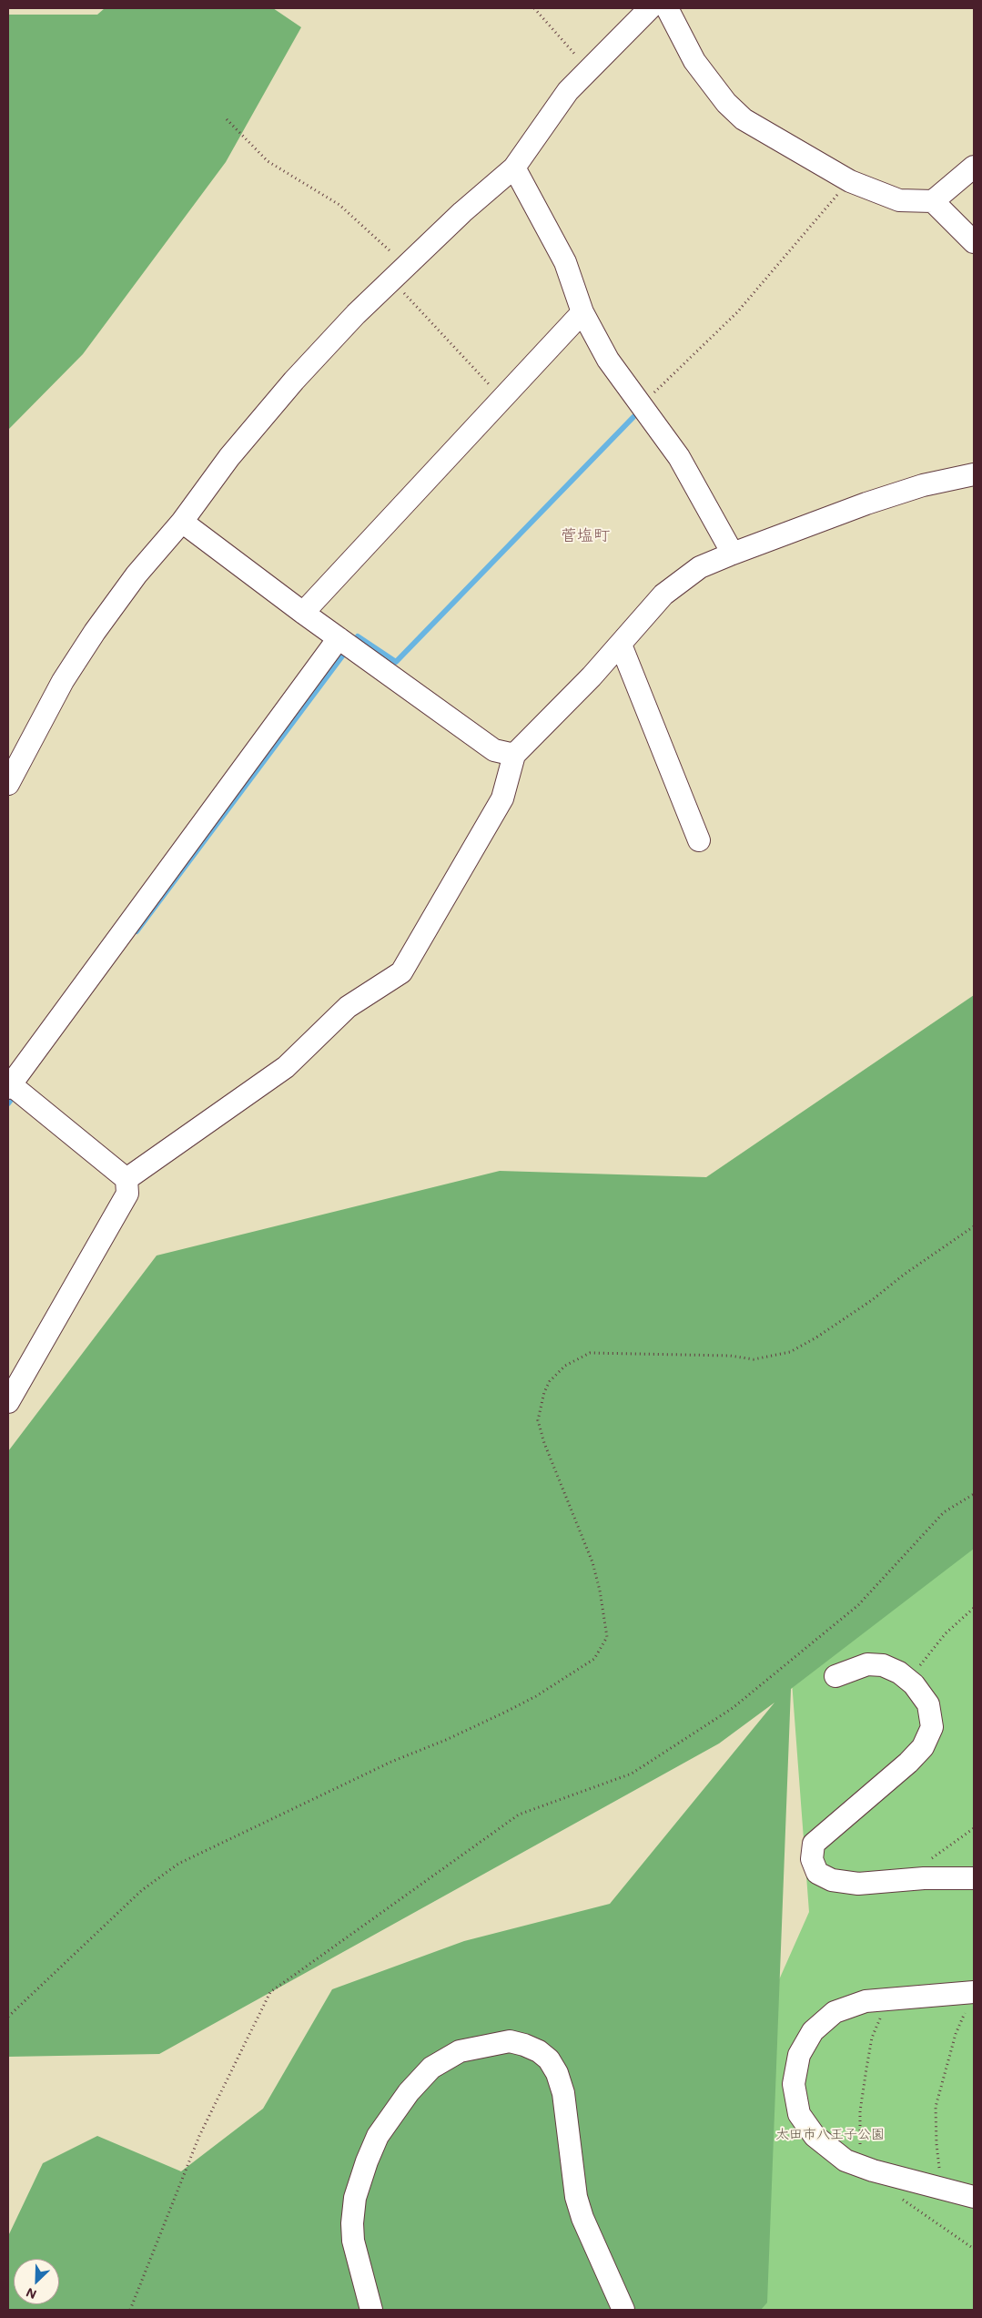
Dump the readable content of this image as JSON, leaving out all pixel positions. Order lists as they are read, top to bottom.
{
  "districts": ["菅塩町"],
  "parks": ["太田市八王子公園"],
  "north": "bottom left"
}
